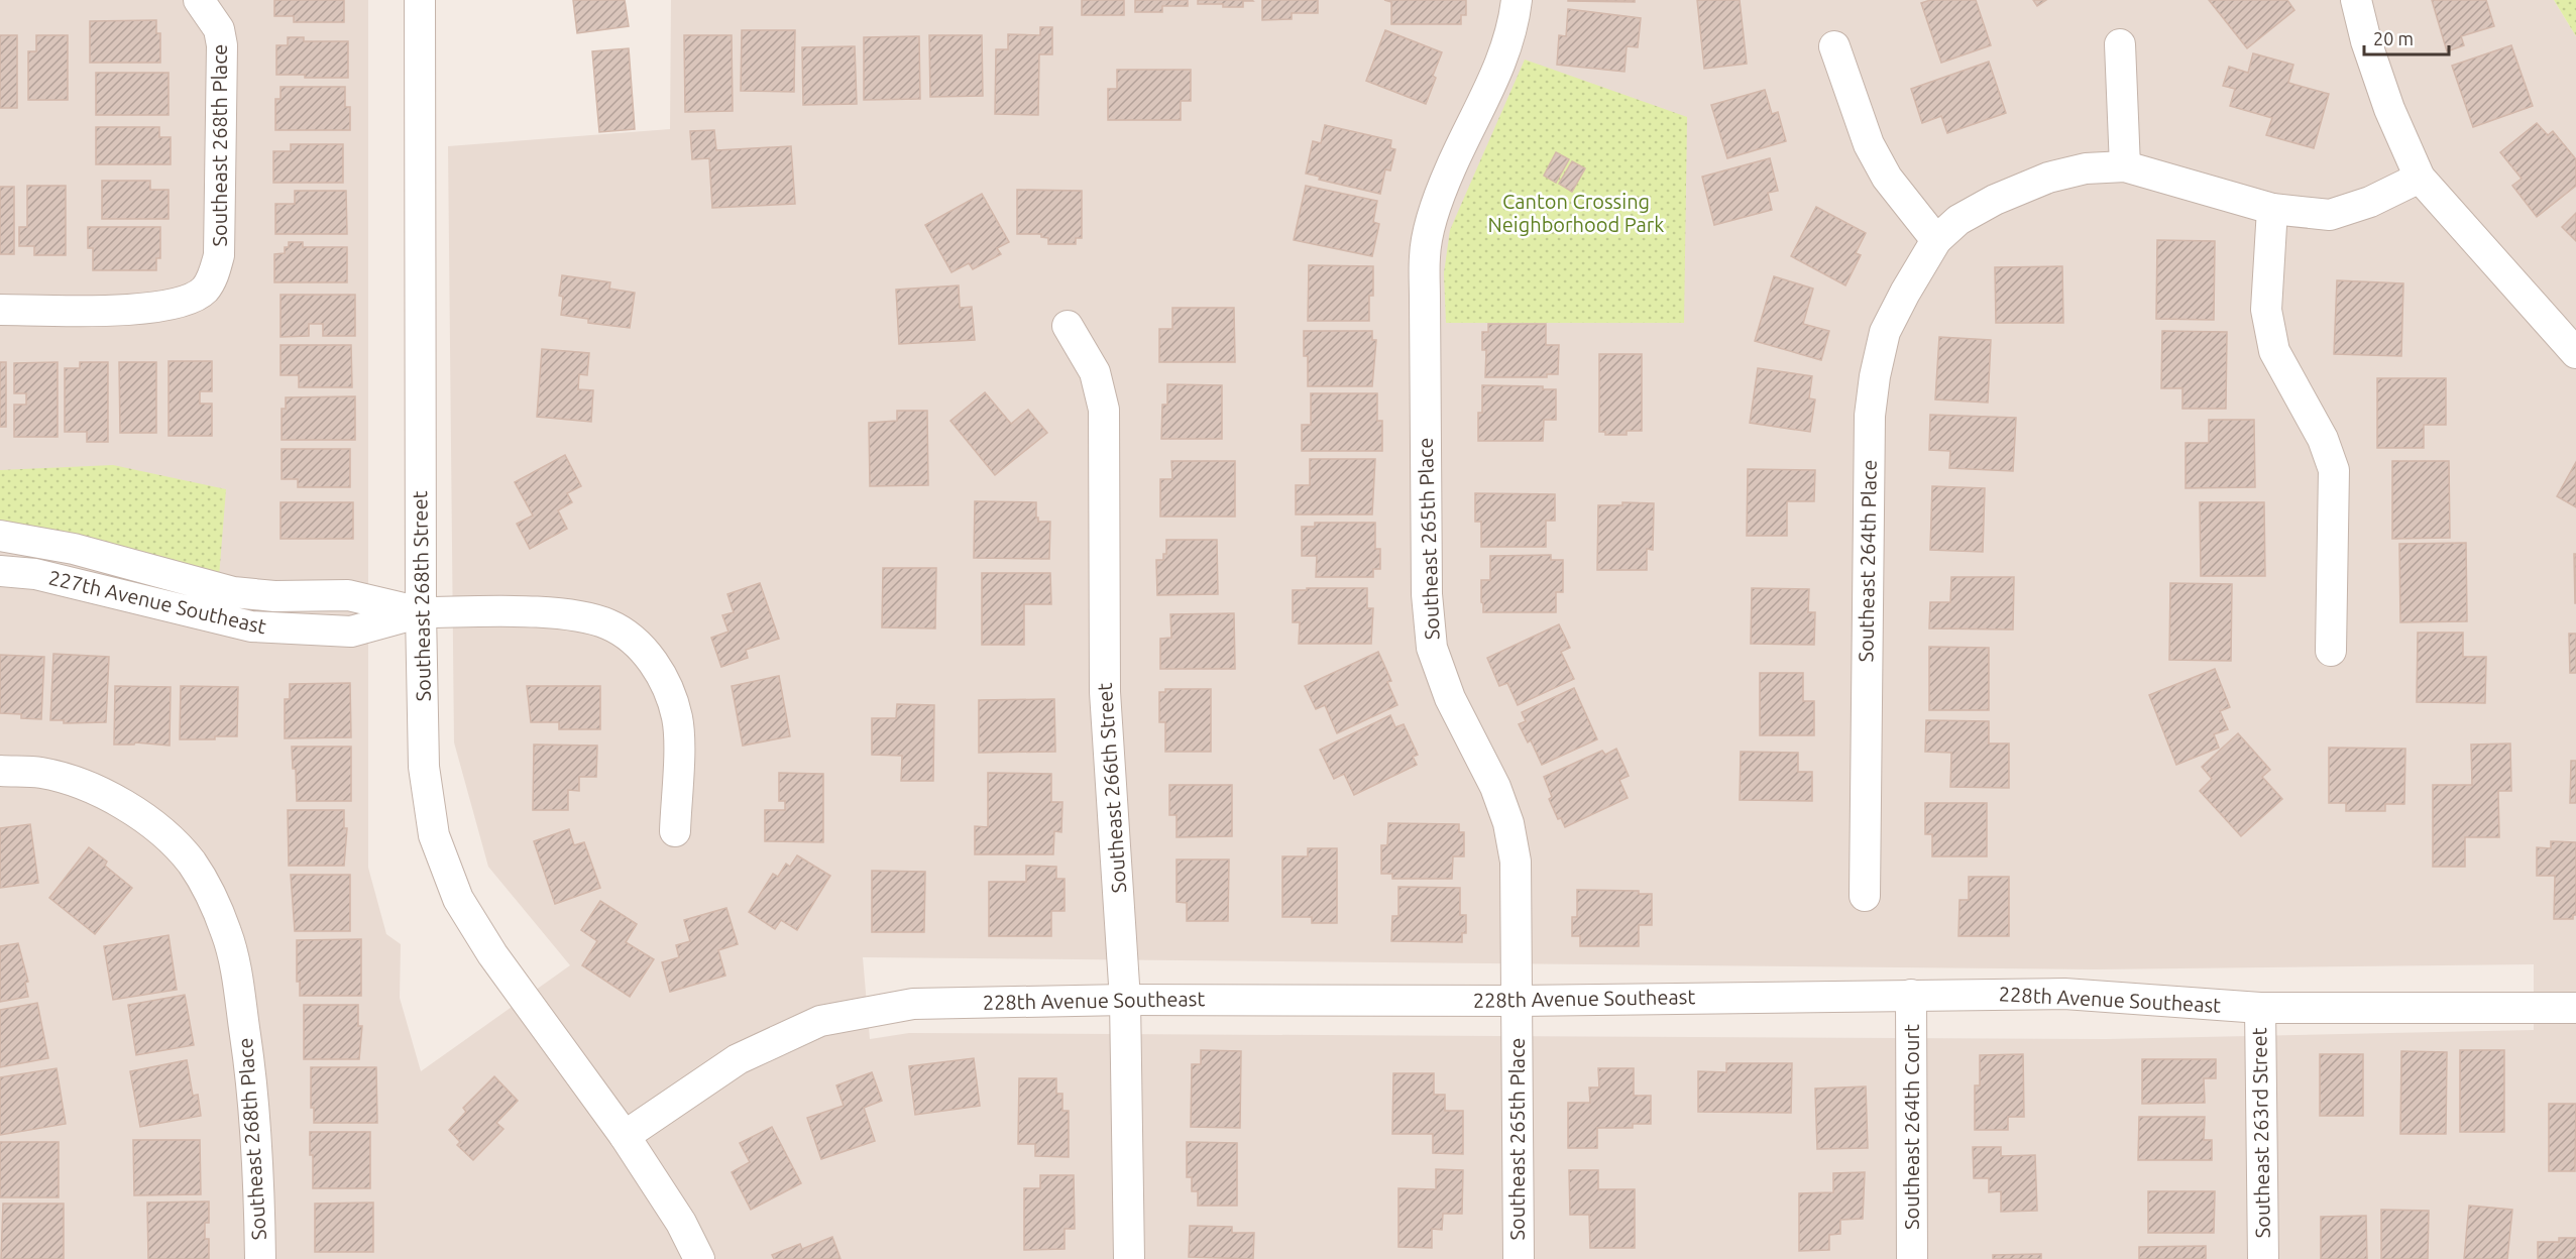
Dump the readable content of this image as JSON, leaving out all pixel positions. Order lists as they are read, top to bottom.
{
  "streets": {
    "street": [
      "Southeast 268th Place",
      "Southeast 265th Place",
      "Southeast 264th Place",
      "Southeast 268th Street",
      "227th Avenue Southeast",
      "Southeast 266th Street",
      "228th Avenue Southeast",
      "Southeast 264th Court",
      "Southeast 263rd Street"
    ]
  },
  "crossings": [
    ["Southeast 265th Place", "228th Avenue Southeast"],
    ["Southeast 268th Street", "227th Avenue Southeast"],
    ["Southeast 268th Street", "228th Avenue Southeast"],
    ["Southeast 266th Street", "228th Avenue Southeast"],
    ["228th Avenue Southeast", "Southeast 264th Court"],
    ["228th Avenue Southeast", "Southeast 263rd Street"]
  ],
  "parks": ["Canton Crossing Neighborhood Park"],
  "scale_bar": "20 m"
}
